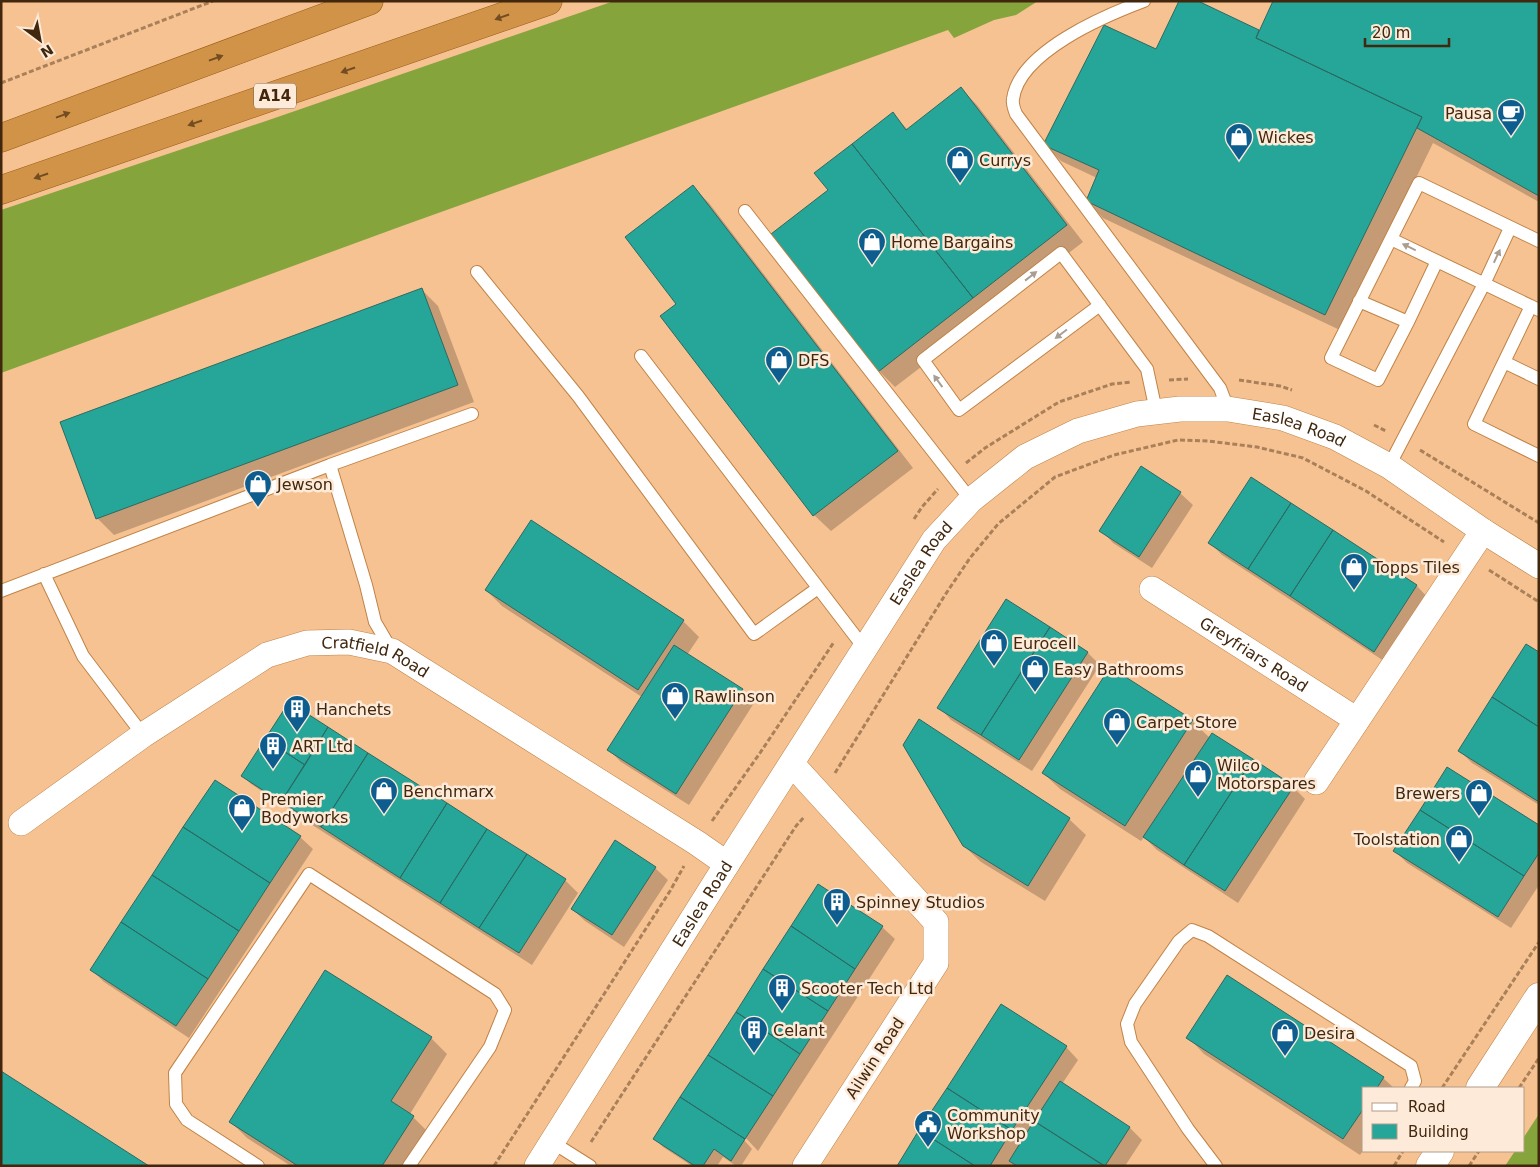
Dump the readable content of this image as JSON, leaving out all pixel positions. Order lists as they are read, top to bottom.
{
  "streets": {
    "highway": ["A14"],
    "street": [
      "Easlea Road",
      "Greyfriars Road",
      "Cratfield Road",
      "Ailwin Road"
    ]
  },
  "crossings": [
    ["Easlea Road", "Cratfield Road"],
    ["Easlea Road", "Ailwin Road"]
  ],
  "places": {
    "cafe": ["Pausa"],
    "shop": [
      "Wickes",
      "Currys",
      "Home Bargains",
      "DFS",
      "Jewson",
      "Topps Tiles",
      "Eurocell",
      "Easy Bathrooms",
      "Rawlinson",
      "Carpet Store",
      "Wilco Motorspares",
      "Benchmarx",
      "Brewers",
      "Premier Bodyworks",
      "Toolstation",
      "Desira"
    ],
    "building": [
      "Hanchets",
      "ART Ltd",
      "Spinney Studios",
      "Scooter Tech Ltd",
      "Celant"
    ],
    "public building": ["Community Workshop"]
  },
  "legend": ["Road", "Building"],
  "scale_bar": "20 m",
  "north": "bottom right"
}
